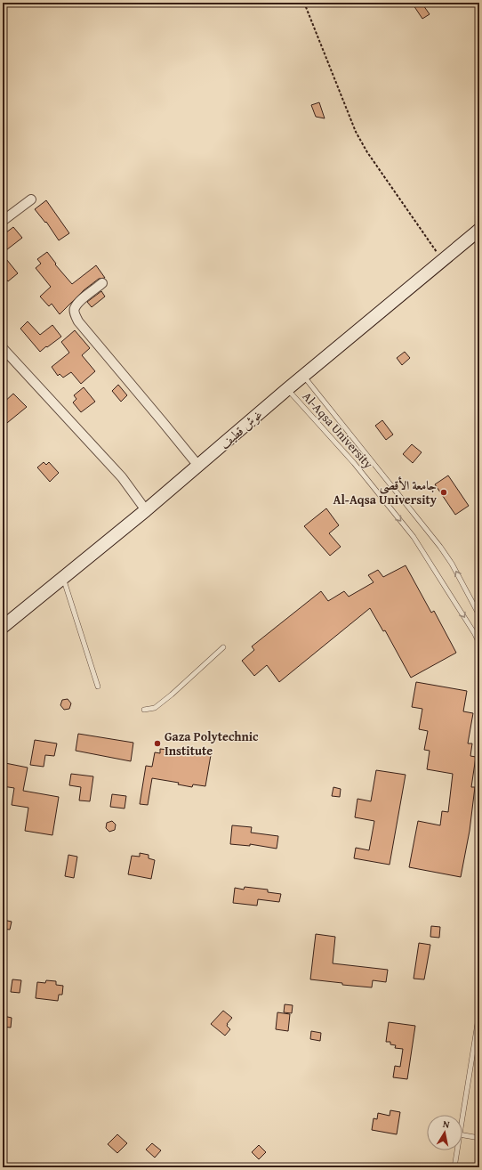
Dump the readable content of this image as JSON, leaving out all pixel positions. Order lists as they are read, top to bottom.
{
  "streets": {
    "main road": ["غوش قطيف"],
    "lane": ["Al-Aqsa University"]
  },
  "crossings": [
    ["غوش قطيف", "Al-Aqsa University"]
  ],
  "places": ["جامعة الأقصى Al-Aqsa University", "Gaza Polytechnic Institute"],
  "north": "top"
}
